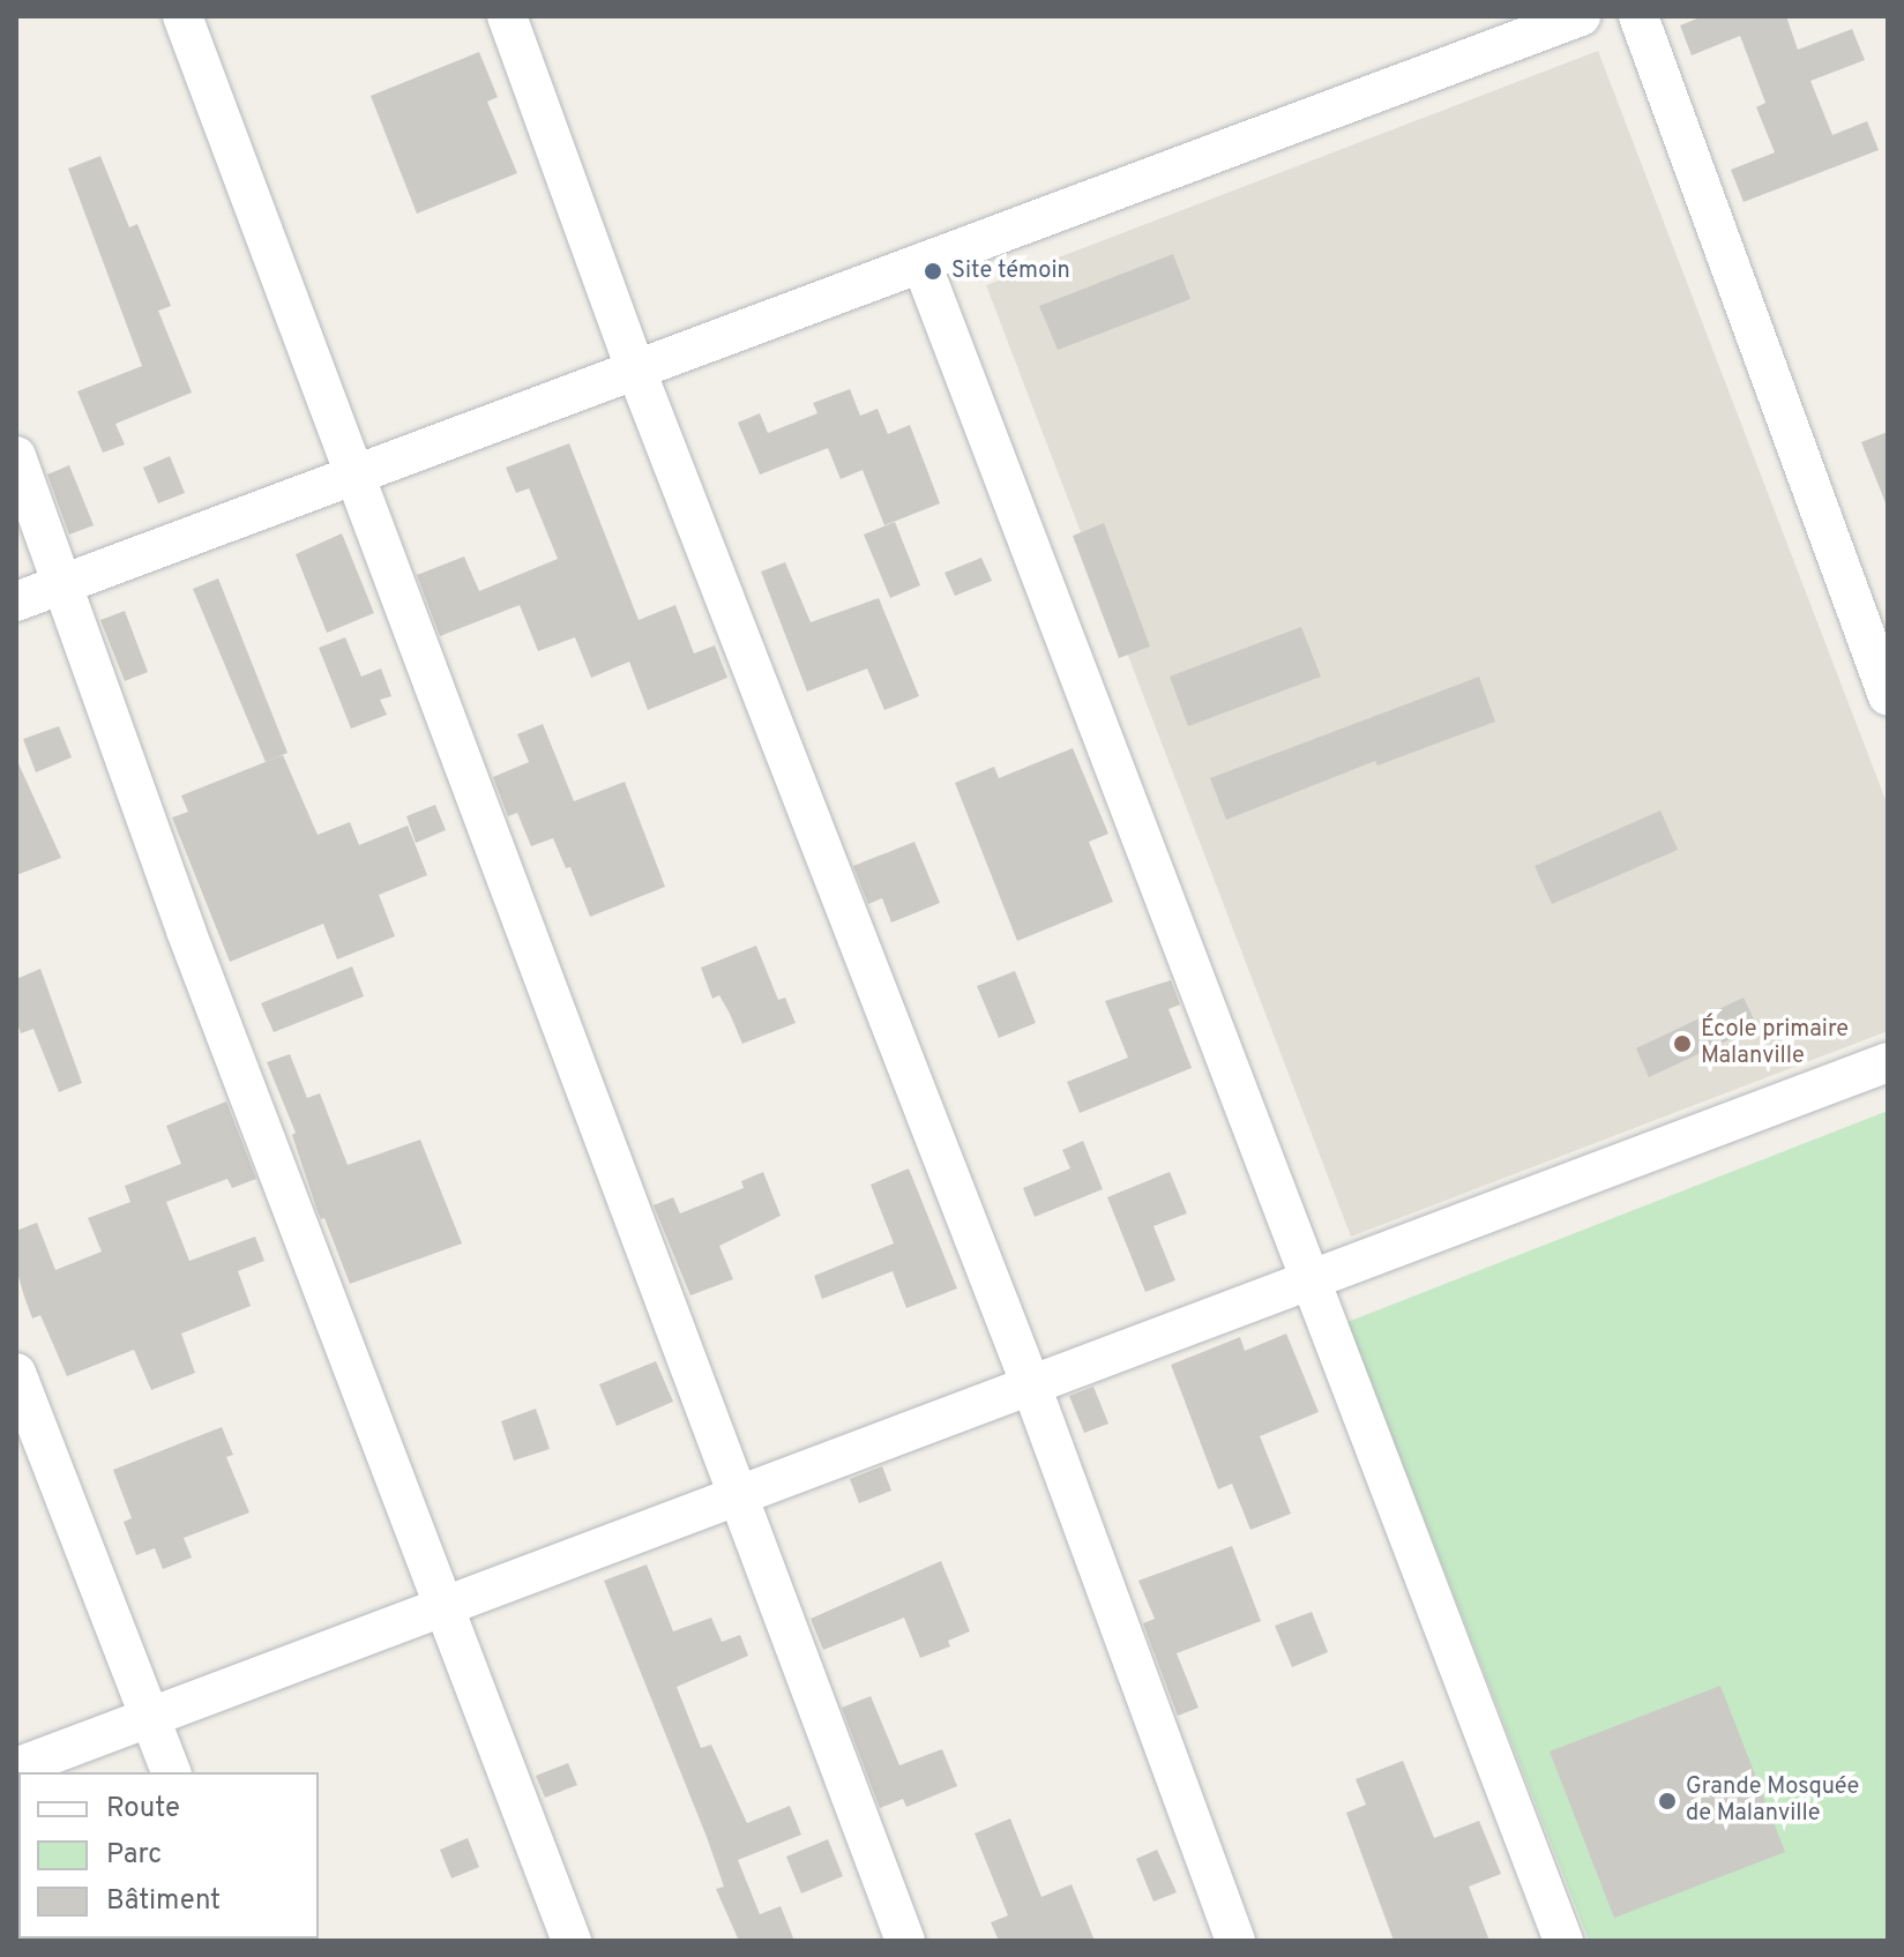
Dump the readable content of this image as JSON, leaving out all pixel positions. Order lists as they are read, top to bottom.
{
  "places": ["Site témoin", "École primaire Malanville", "Grande Mosquée de Malanville"],
  "legend": ["Route", "Parc", "Bâtiment"]
}
